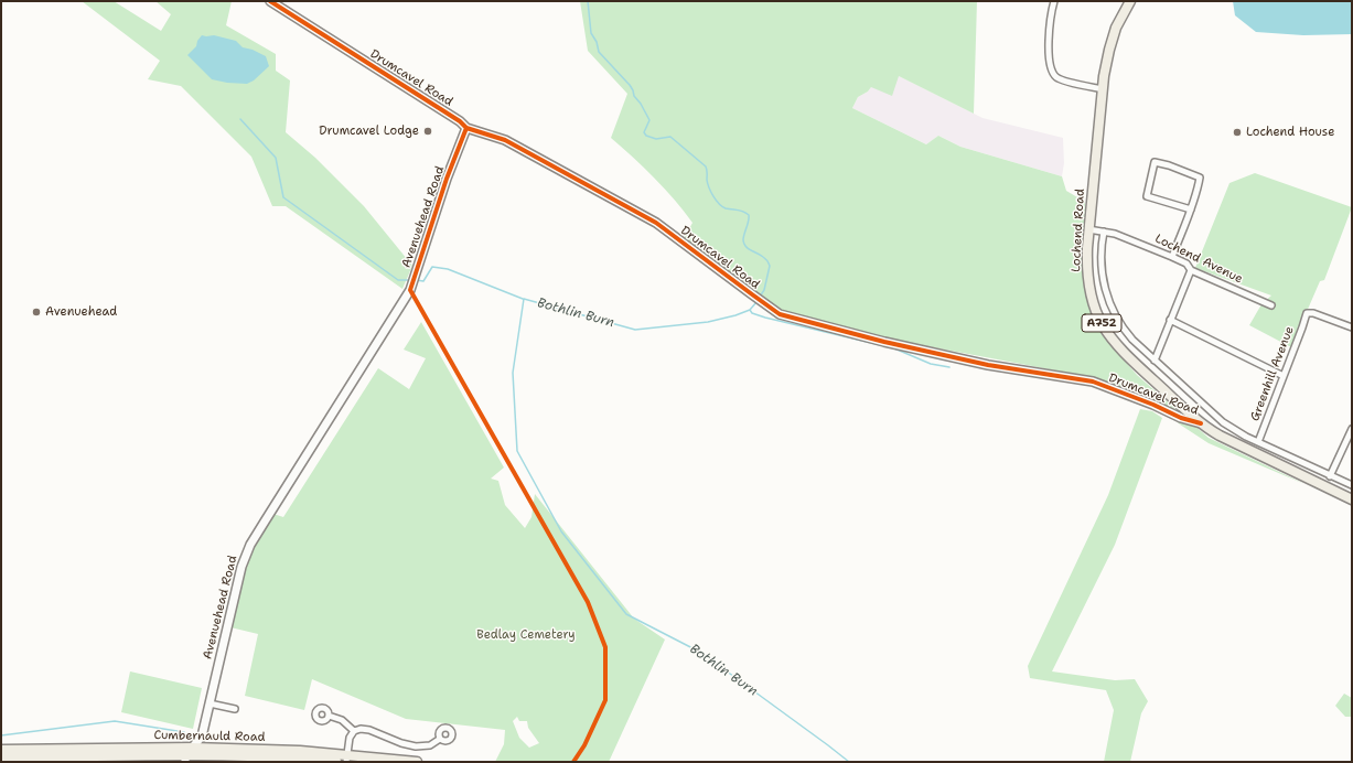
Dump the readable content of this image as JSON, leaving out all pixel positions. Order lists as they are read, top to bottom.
{
  "streets": {
    "main road": [
      "Drumcavel Road",
      "Lochend Road",
      "A752",
      "Cumbernauld Road"
    ],
    "street": ["Avenuehead Road", "Lochend Avenue", "Greenhill Avenue"]
  },
  "crossings": [
    ["Drumcavel Road", "Avenuehead Road"],
    ["Drumcavel Road", "Lochend Road"],
    ["Avenuehead Road", "Cumbernauld Road"],
    ["Lochend Road", "Lochend Avenue"]
  ],
  "water": ["Bothlin Burn"],
  "parks": ["Bedlay Cemetery"],
  "places": ["Drumcavel Lodge", "Lochend House", "Avenuehead"]
}
